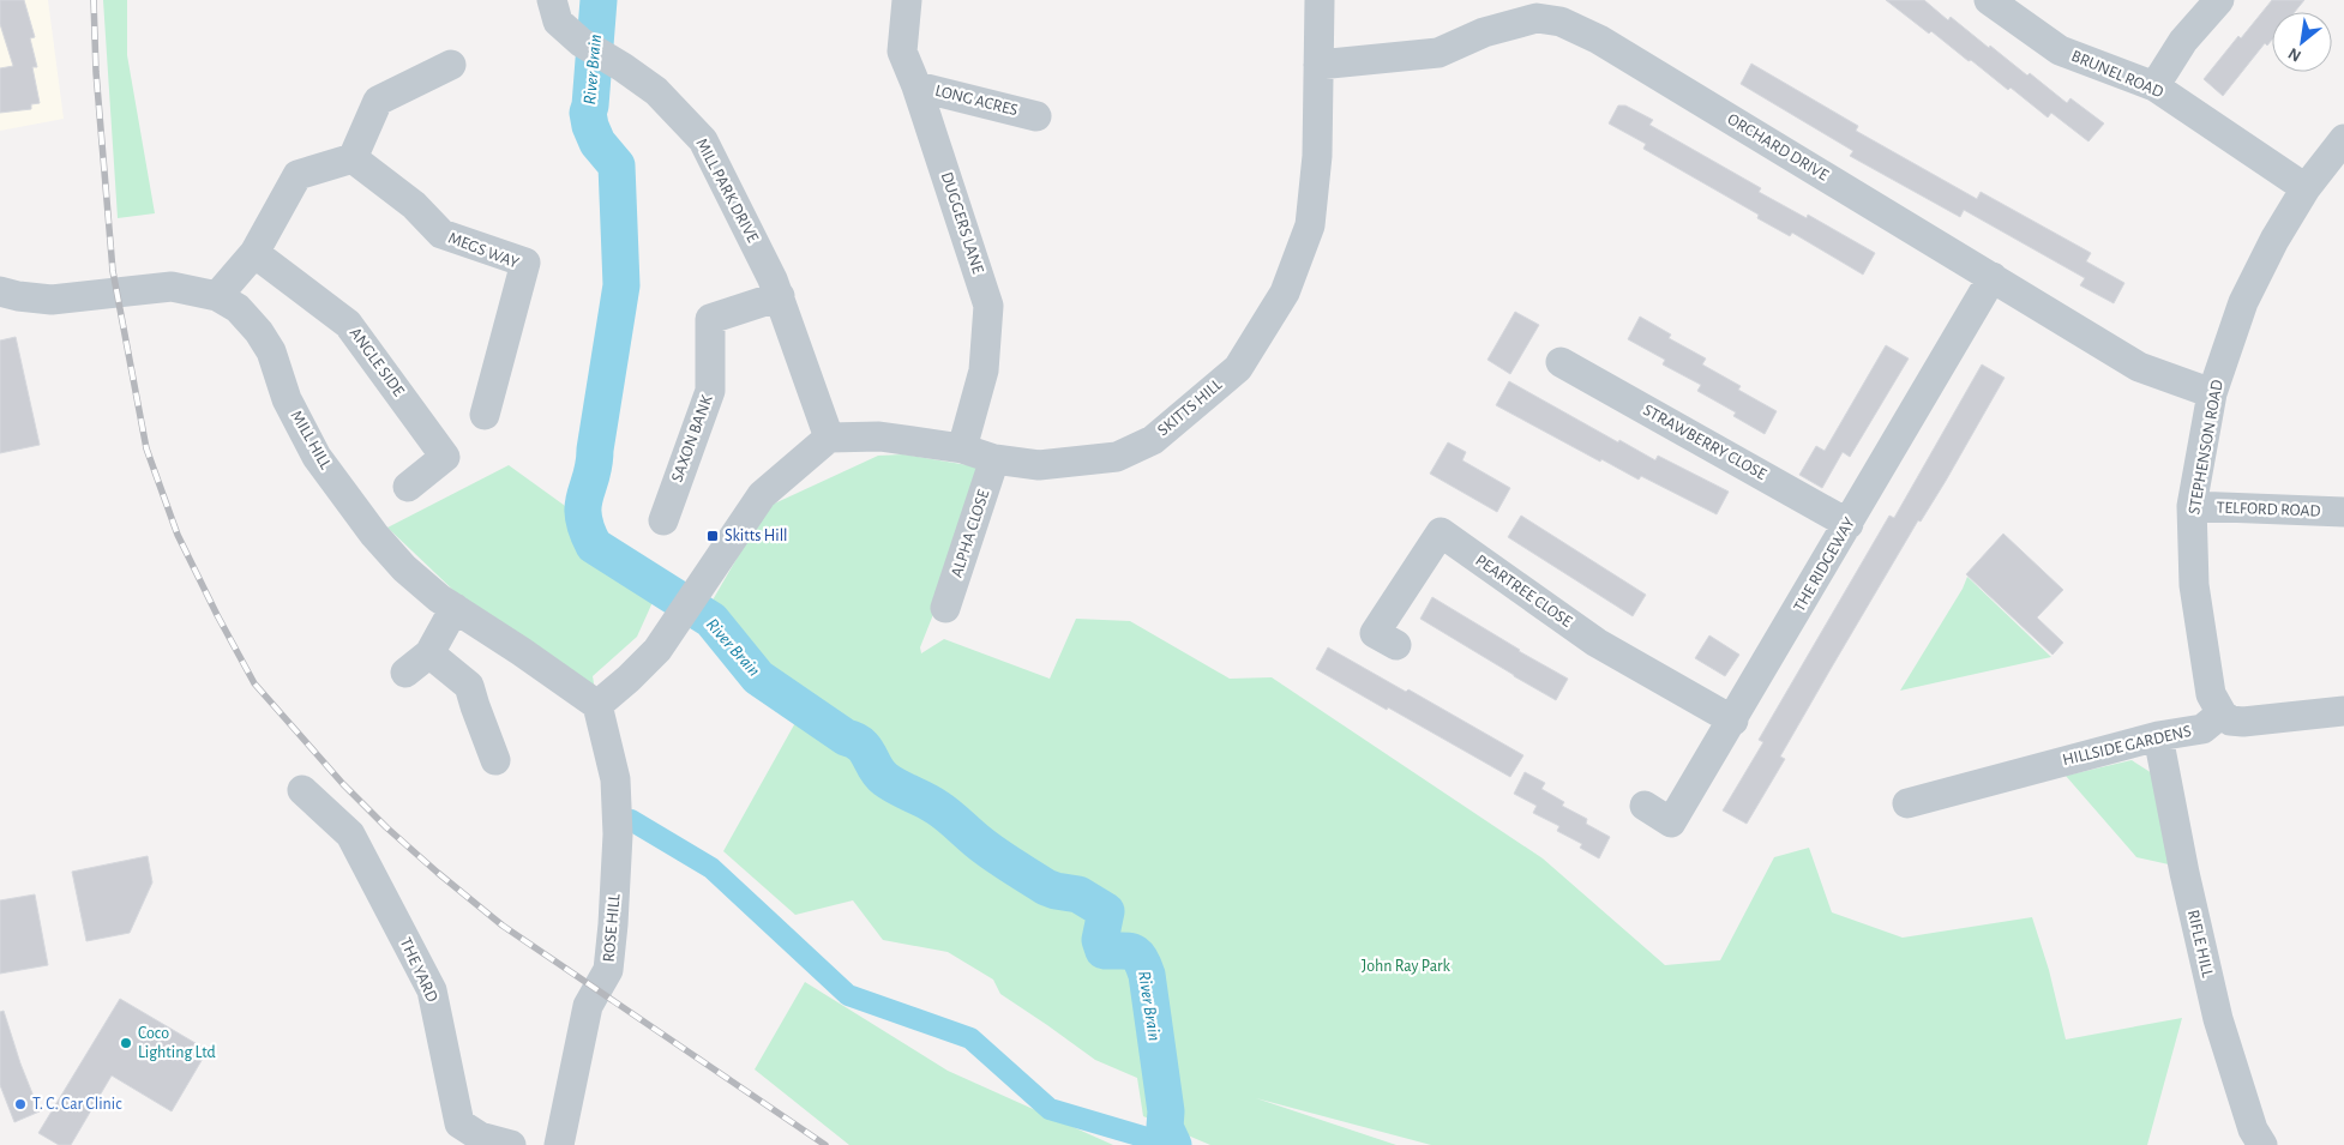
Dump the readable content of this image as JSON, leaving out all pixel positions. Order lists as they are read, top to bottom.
{
  "streets": {
    "street": [
      "BRUNEL ROAD",
      "LONG ACRES",
      "ORCHARD DRIVE",
      "MILL PARK DRIVE",
      "DUGGERS LANE",
      "MEGS WAY",
      "ANGLE SIDE",
      "SKITTS HILL",
      "SAXON BANK",
      "MILL HILL",
      "STRAWBERRY CLOSE",
      "STEPHENSON ROAD",
      "TELFORD ROAD",
      "ALPHA CLOSE",
      "THE RIDGEWAY",
      "PEARTREE CLOSE",
      "HILLSIDE GARDENS",
      "ROSE HILL",
      "RIFLE HILL",
      "THE YARD"
    ]
  },
  "crossings": [
    ["BRUNEL ROAD", "STEPHENSON ROAD"],
    ["LONG ACRES", "DUGGERS LANE"],
    ["ORCHARD DRIVE", "SKITTS HILL"],
    ["ORCHARD DRIVE", "STEPHENSON ROAD"],
    ["ORCHARD DRIVE", "THE RIDGEWAY"],
    ["MILL PARK DRIVE", "SKITTS HILL"],
    ["MILL PARK DRIVE", "SAXON BANK"],
    ["DUGGERS LANE", "SKITTS HILL"],
    ["SKITTS HILL", "ALPHA CLOSE"],
    ["MILL HILL", "ROSE HILL"],
    ["STRAWBERRY CLOSE", "THE RIDGEWAY"],
    ["STEPHENSON ROAD", "TELFORD ROAD"],
    ["STEPHENSON ROAD", "HILLSIDE GARDENS"],
    ["THE RIDGEWAY", "PEARTREE CLOSE"],
    ["HILLSIDE GARDENS", "RIFLE HILL"]
  ],
  "water": ["River Brain"],
  "parks": ["John Ray Park"],
  "places": {
    "transit": ["Skitts Hill"],
    "other": ["Coco Lighting Ltd", "T. C. Car Clinic"]
  },
  "north": "bottom left"
}
